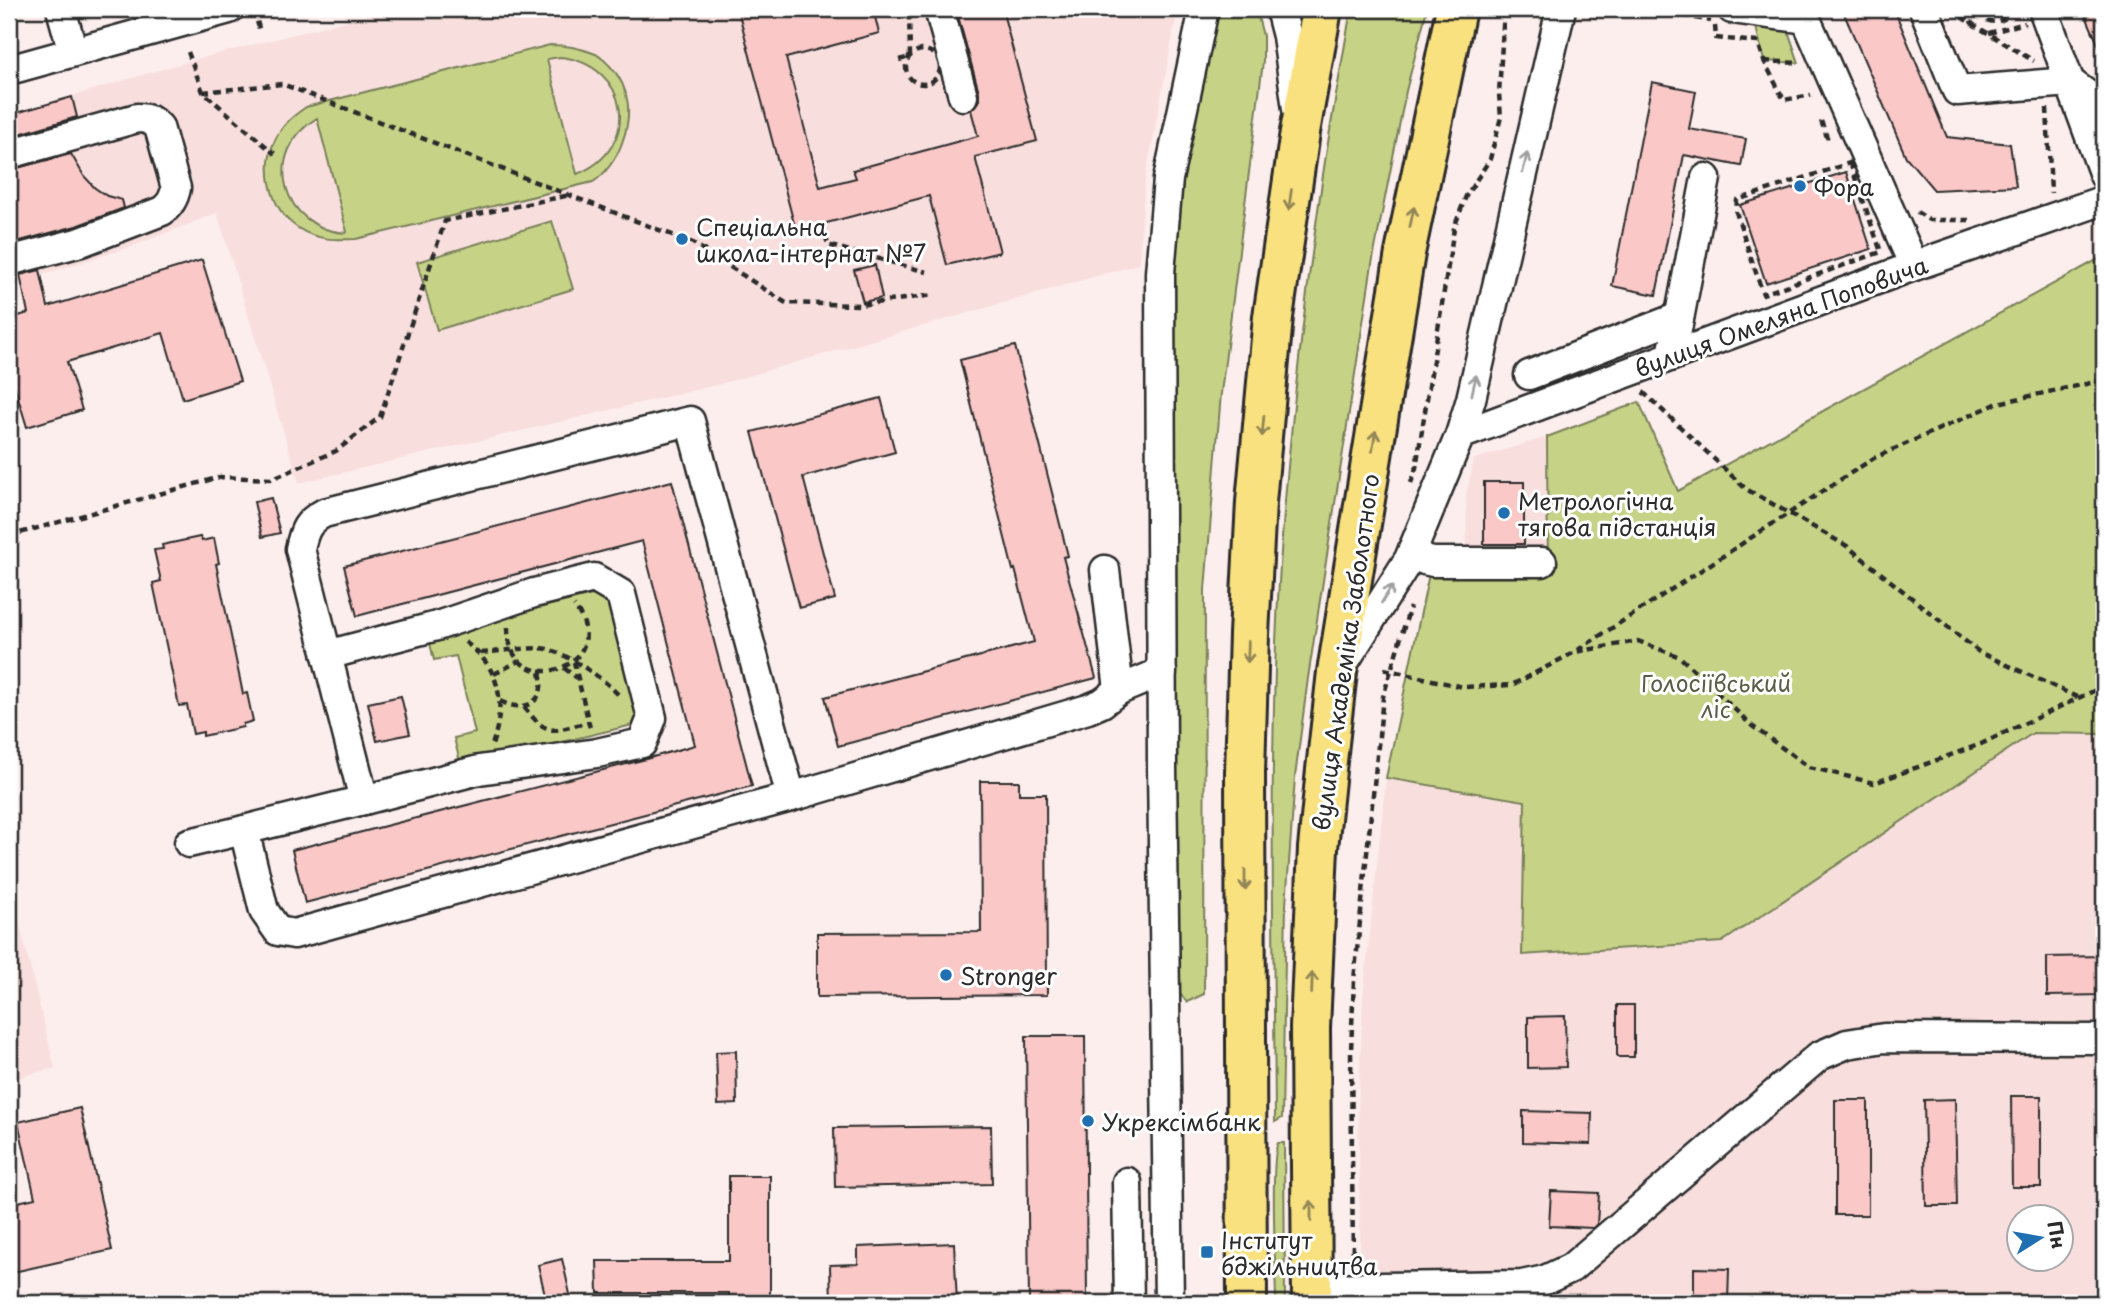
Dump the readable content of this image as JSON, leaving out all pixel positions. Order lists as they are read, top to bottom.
{
  "streets": {
    "highway": ["вулиця Академіка Заболотного"],
    "street": ["вулиця Омеляна Поповича"]
  },
  "parks": ["Голосіївський ліс"],
  "places": {
    "other": [
      "Фора",
      "Спеціальна школа-інтернат №7",
      "Метрологічна тягова підстанція",
      "Stronger",
      "Укрексімбанк"
    ],
    "transit": ["Інститут бджільництва"]
  },
  "north": "right"
}
